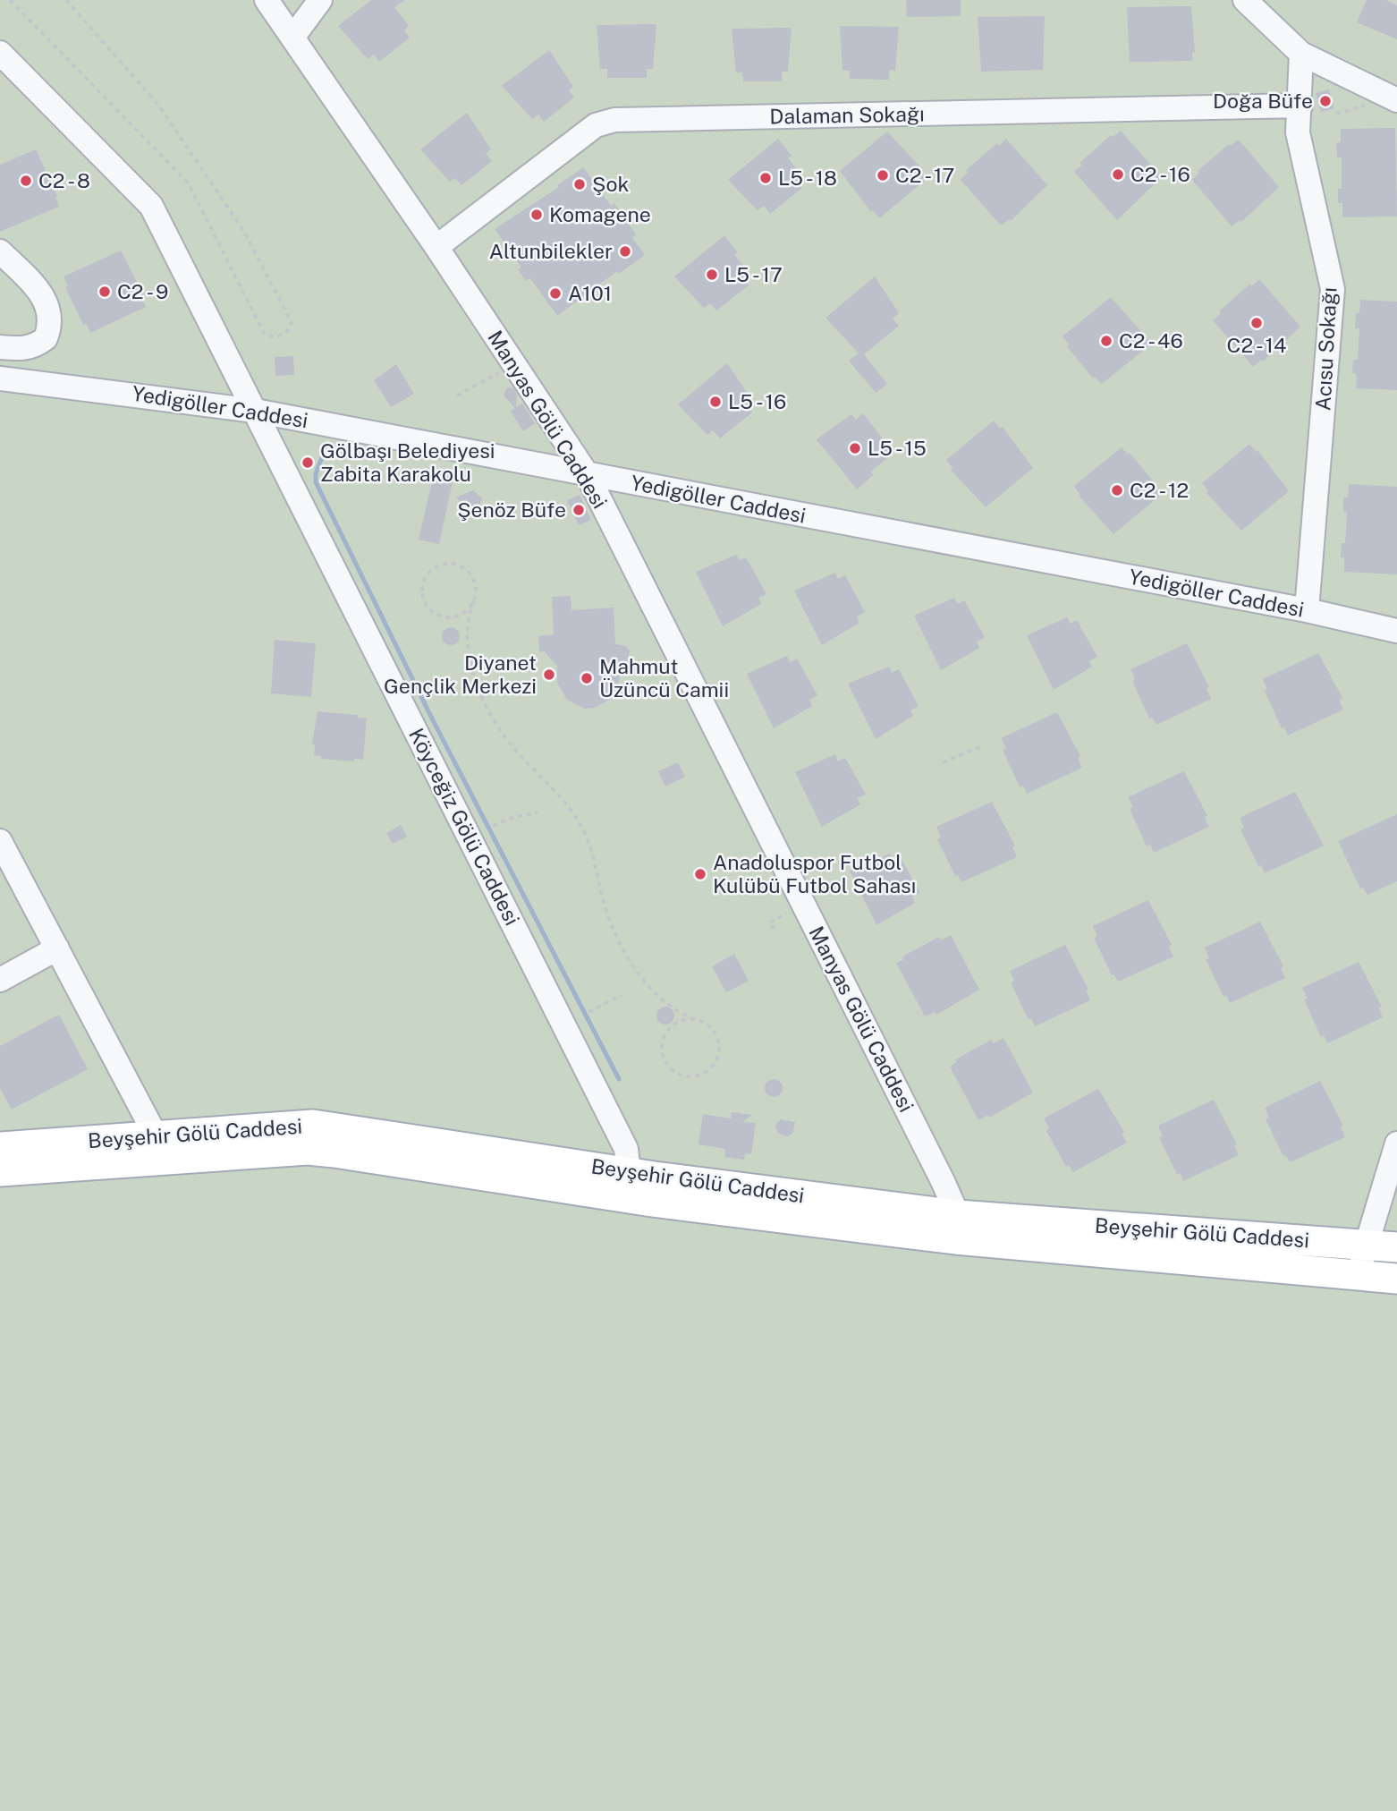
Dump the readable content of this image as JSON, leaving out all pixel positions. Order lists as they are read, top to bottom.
{
  "streets": {
    "main road": ["Beyşehir Gölü Caddesi"],
    "street": [
      "Dalaman Sokağı",
      "Acısu Sokağı",
      "Yedigöller Caddesi",
      "Manyas Gölü Caddesi",
      "Köyceğiz Gölü Caddesi"
    ]
  },
  "crossings": [
    ["Dalaman Sokağı", "Acısu Sokağı"],
    ["Dalaman Sokağı", "Manyas Gölü Caddesi"],
    ["Acısu Sokağı", "Yedigöller Caddesi"],
    ["Yedigöller Caddesi", "Manyas Gölü Caddesi"],
    ["Yedigöller Caddesi", "Köyceğiz Gölü Caddesi"],
    ["Manyas Gölü Caddesi", "Beyşehir Gölü Caddesi"],
    ["Köyceğiz Gölü Caddesi", "Beyşehir Gölü Caddesi"]
  ],
  "places": [
    "Doğa Büfe",
    "C2 - 16",
    "C2 - 17",
    "L5 - 18",
    "C2 - 8",
    "Şok",
    "Komagene",
    "Altunbilekler",
    "L5 - 17",
    "C2 - 9",
    "A101",
    "C2 - 14",
    "C2 - 46",
    "L5 - 16",
    "L5 - 15",
    "Gölbaşı Belediyesi Zabita Karakolu",
    "C2 - 12",
    "Şenöz Büfe",
    "Diyanet Gençlik Merkezi",
    "Mahmut Üzüncü Camii",
    "Anadoluspor Futbol Kulübü Futbol Sahası"
  ]
}
